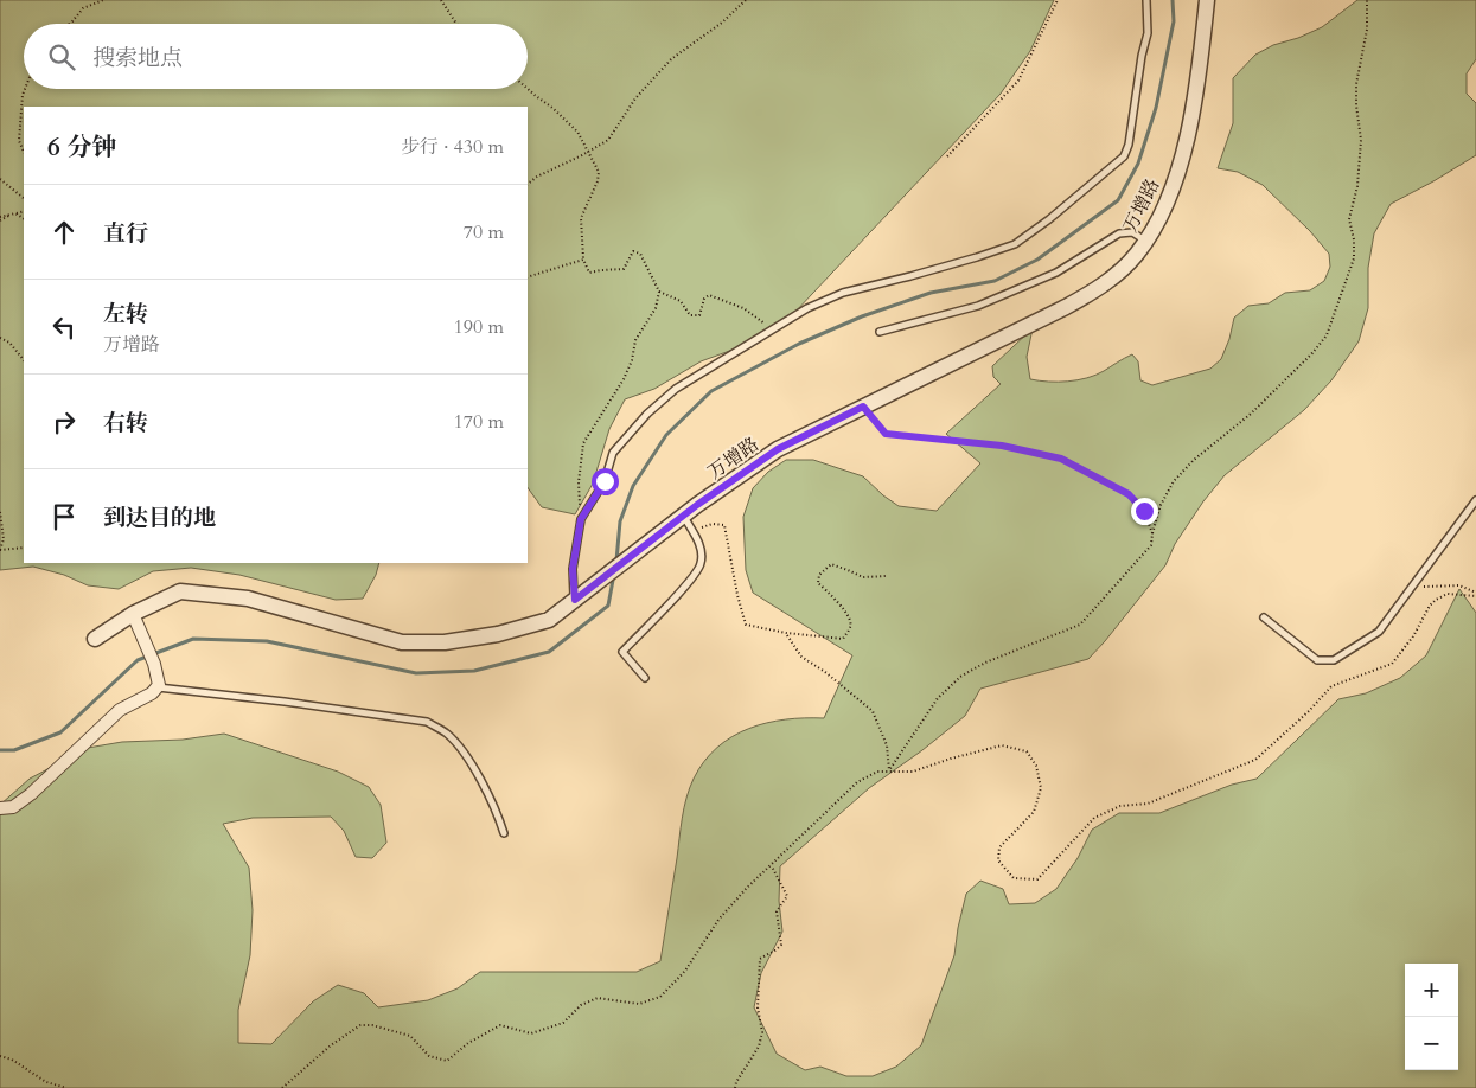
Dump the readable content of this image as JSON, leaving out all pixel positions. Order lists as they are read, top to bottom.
{
  "streets": {
    "street": ["万增路"]
  },
  "page": {
    "search": "搜索地点",
    "heading": ["6 分钟", "步行 · 430 m"],
    "list": [
      ["直行", "70 m"],
      ["左转", "万增路", "190 m"],
      ["右转", "170 m"],
      "到达目的地"
    ],
    "map_buttons": ["+", "−"]
  }
}
